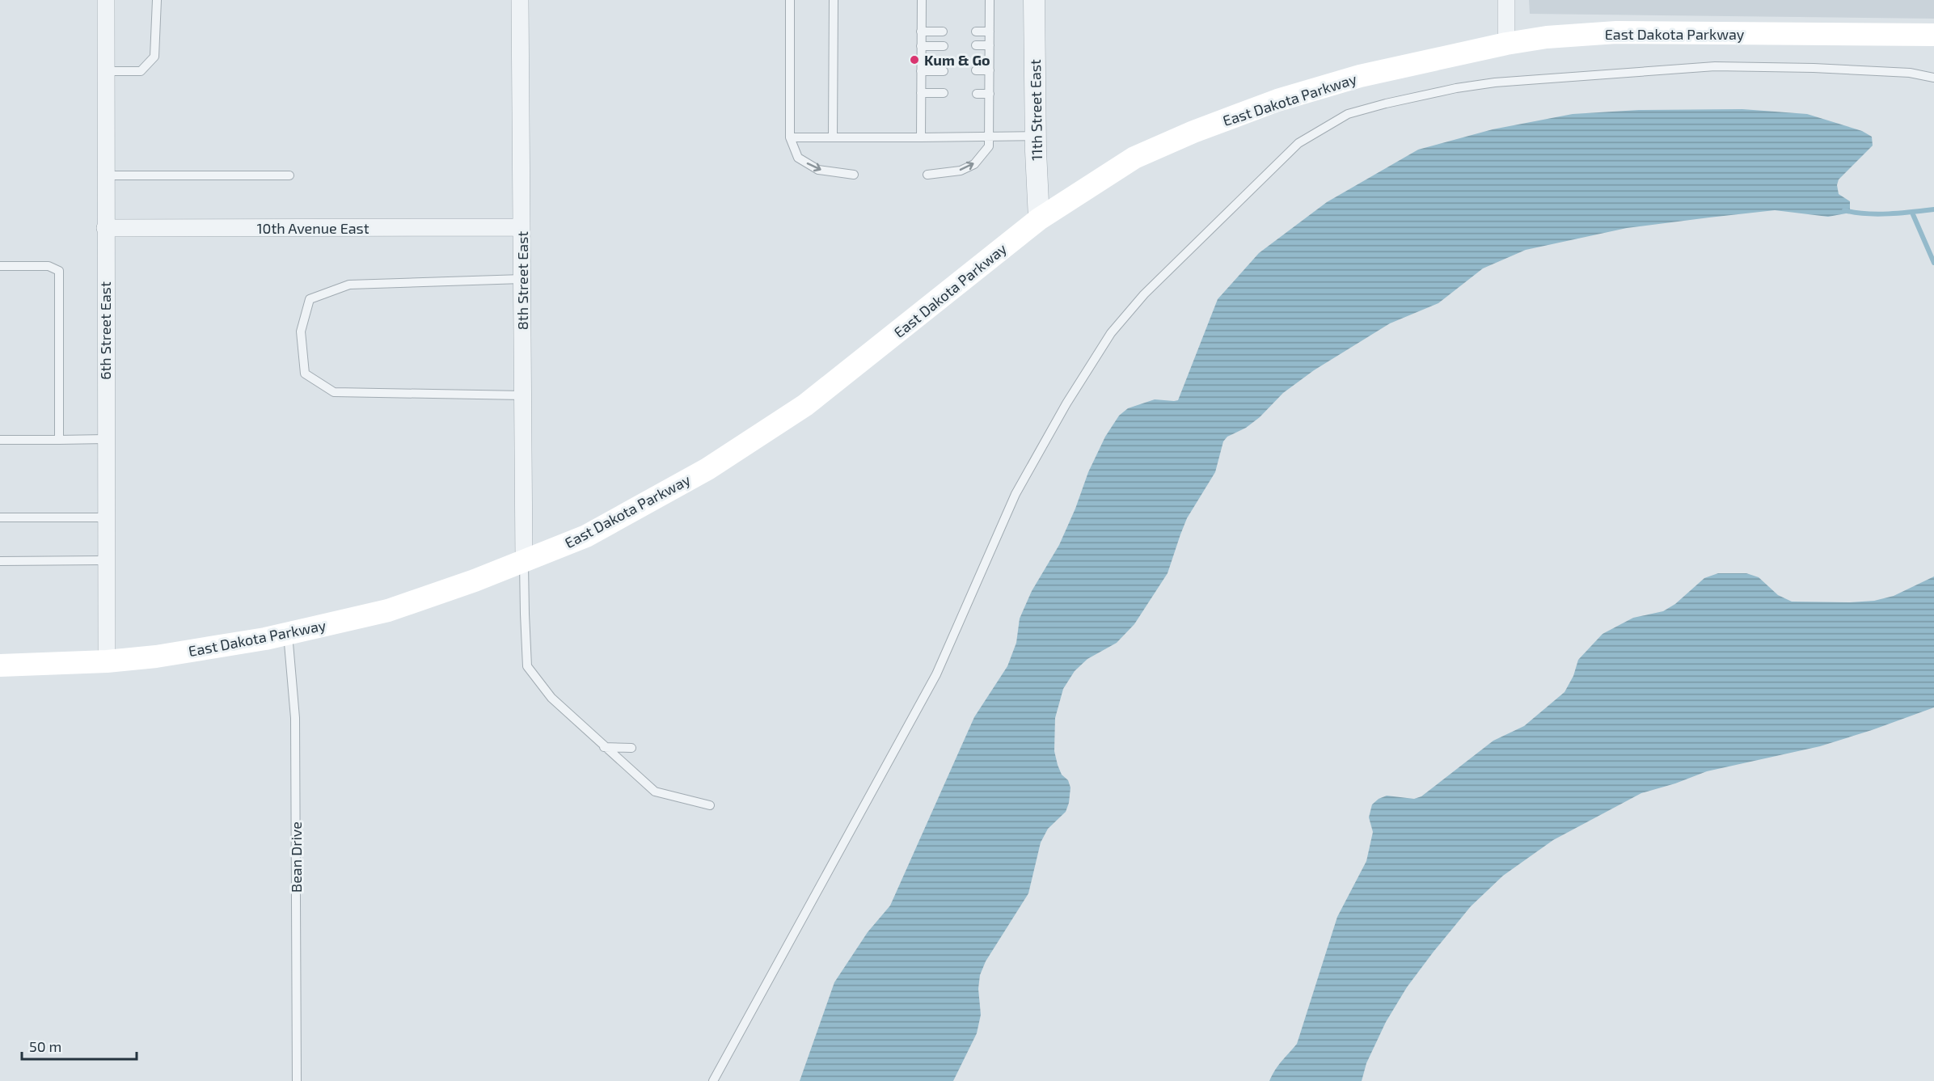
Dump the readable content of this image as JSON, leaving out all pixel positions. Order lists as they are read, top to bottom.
{
  "streets": {
    "main road": ["East Dakota Parkway"],
    "street": [
      "11th Street East",
      "10th Avenue East",
      "8th Street East",
      "6th Street East"
    ],
    "lane": ["Bean Drive"]
  },
  "crossings": [
    ["East Dakota Parkway", "11th Street East"],
    ["East Dakota Parkway", "8th Street East"],
    ["East Dakota Parkway", "6th Street East"],
    ["East Dakota Parkway", "Bean Drive"],
    ["10th Avenue East", "8th Street East"],
    ["10th Avenue East", "6th Street East"]
  ],
  "places": ["Kum & Go"],
  "scale_bar": "50 m"
}
